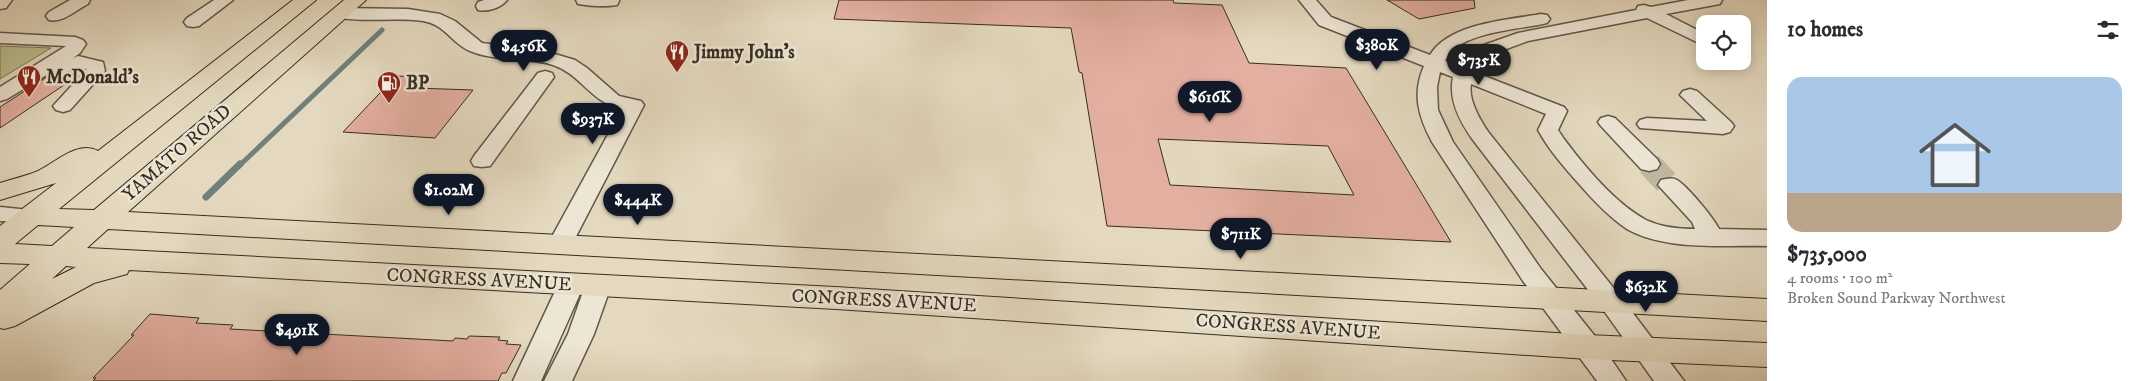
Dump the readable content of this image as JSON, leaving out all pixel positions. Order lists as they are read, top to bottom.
{
  "streets": {
    "main road": ["YAMATO ROAD", "CONGRESS AVENUE"]
  },
  "crossings": [
    ["YAMATO ROAD", "CONGRESS AVENUE"]
  ],
  "places": {
    "restaurant": ["Jimmy John's", "McDonald's"],
    "fuel station": ["BP"]
  },
  "page": {
    "heading": "10 homes",
    "price": [
      "$380K",
      "$456K",
      "$735K",
      "$616K",
      "$937K",
      "$1.02M",
      "$444K",
      "$711K",
      "$632K",
      "$491K"
    ],
    "list": [
      {
        "name": "$735,000",
        "note": "4 rooms · 100 m² · Broken Sound Parkway Northwest"
      }
    ]
  }
}
